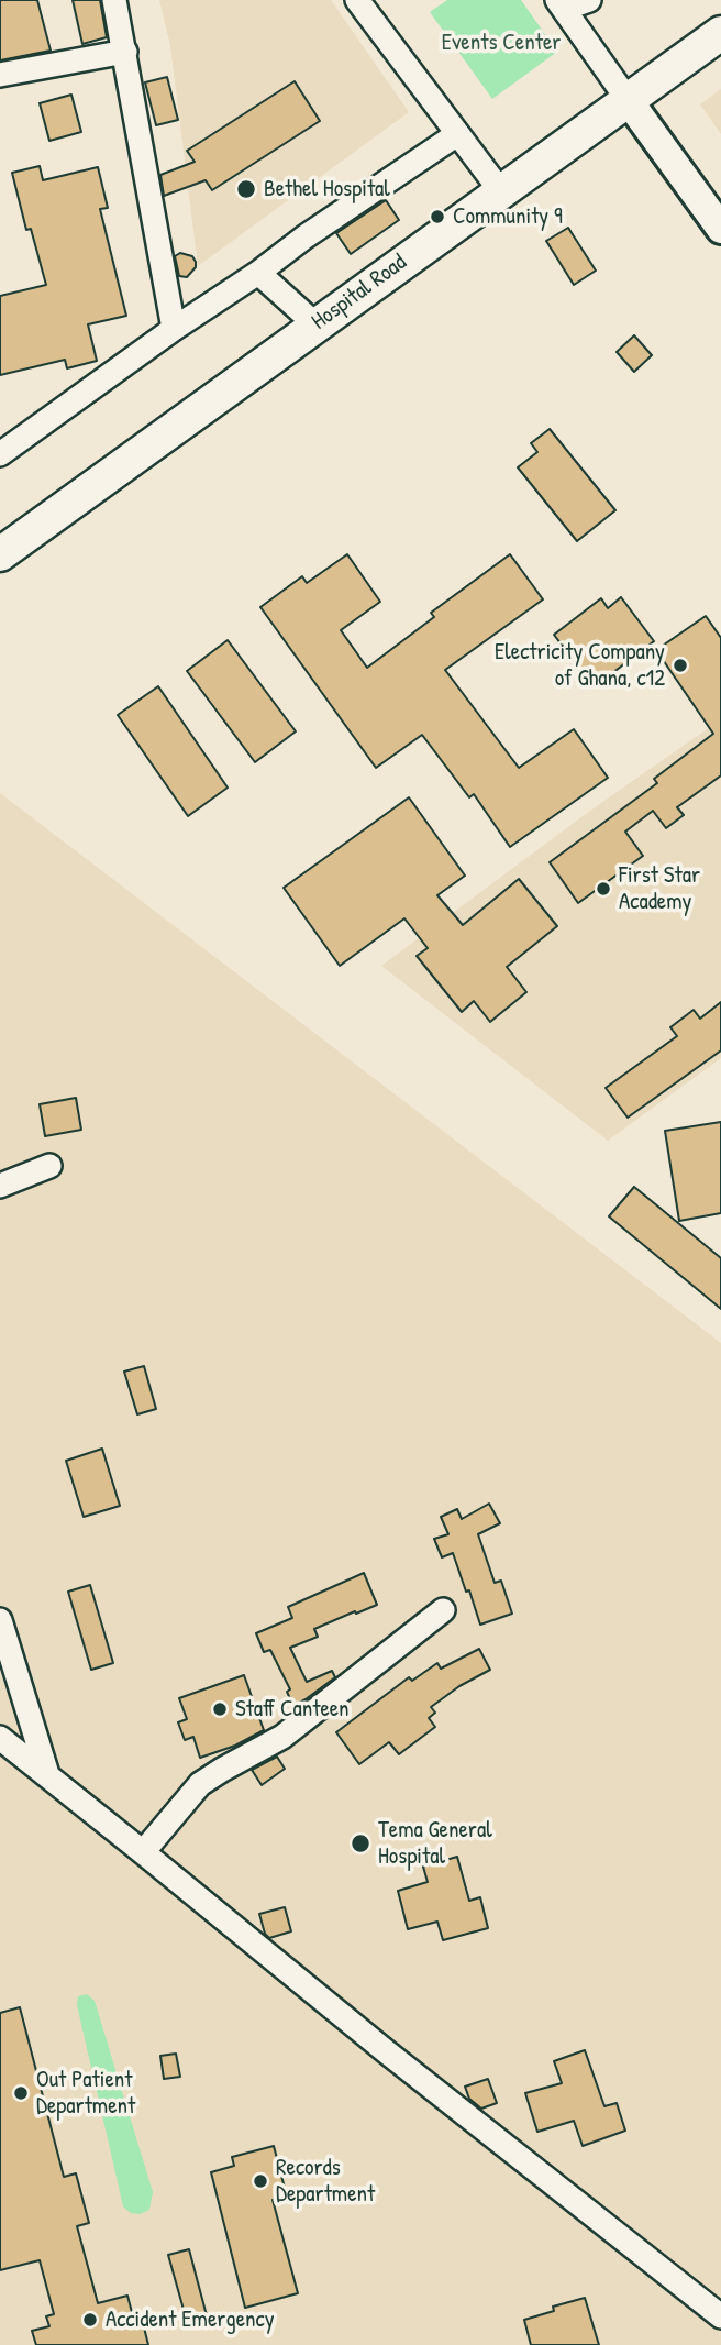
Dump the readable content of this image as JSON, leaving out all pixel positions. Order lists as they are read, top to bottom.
{
  "streets": {
    "main road": ["Hospital Road"]
  },
  "parks": ["Events Center"],
  "places": [
    "Bethel Hospital",
    "Community 9",
    "Electricity Company of Ghana, c12",
    "First Star Academy",
    "Staff Canteen",
    "Tema General Hospital",
    "Out Patient Department",
    "Records Department",
    "Accident Emergency"
  ]
}
